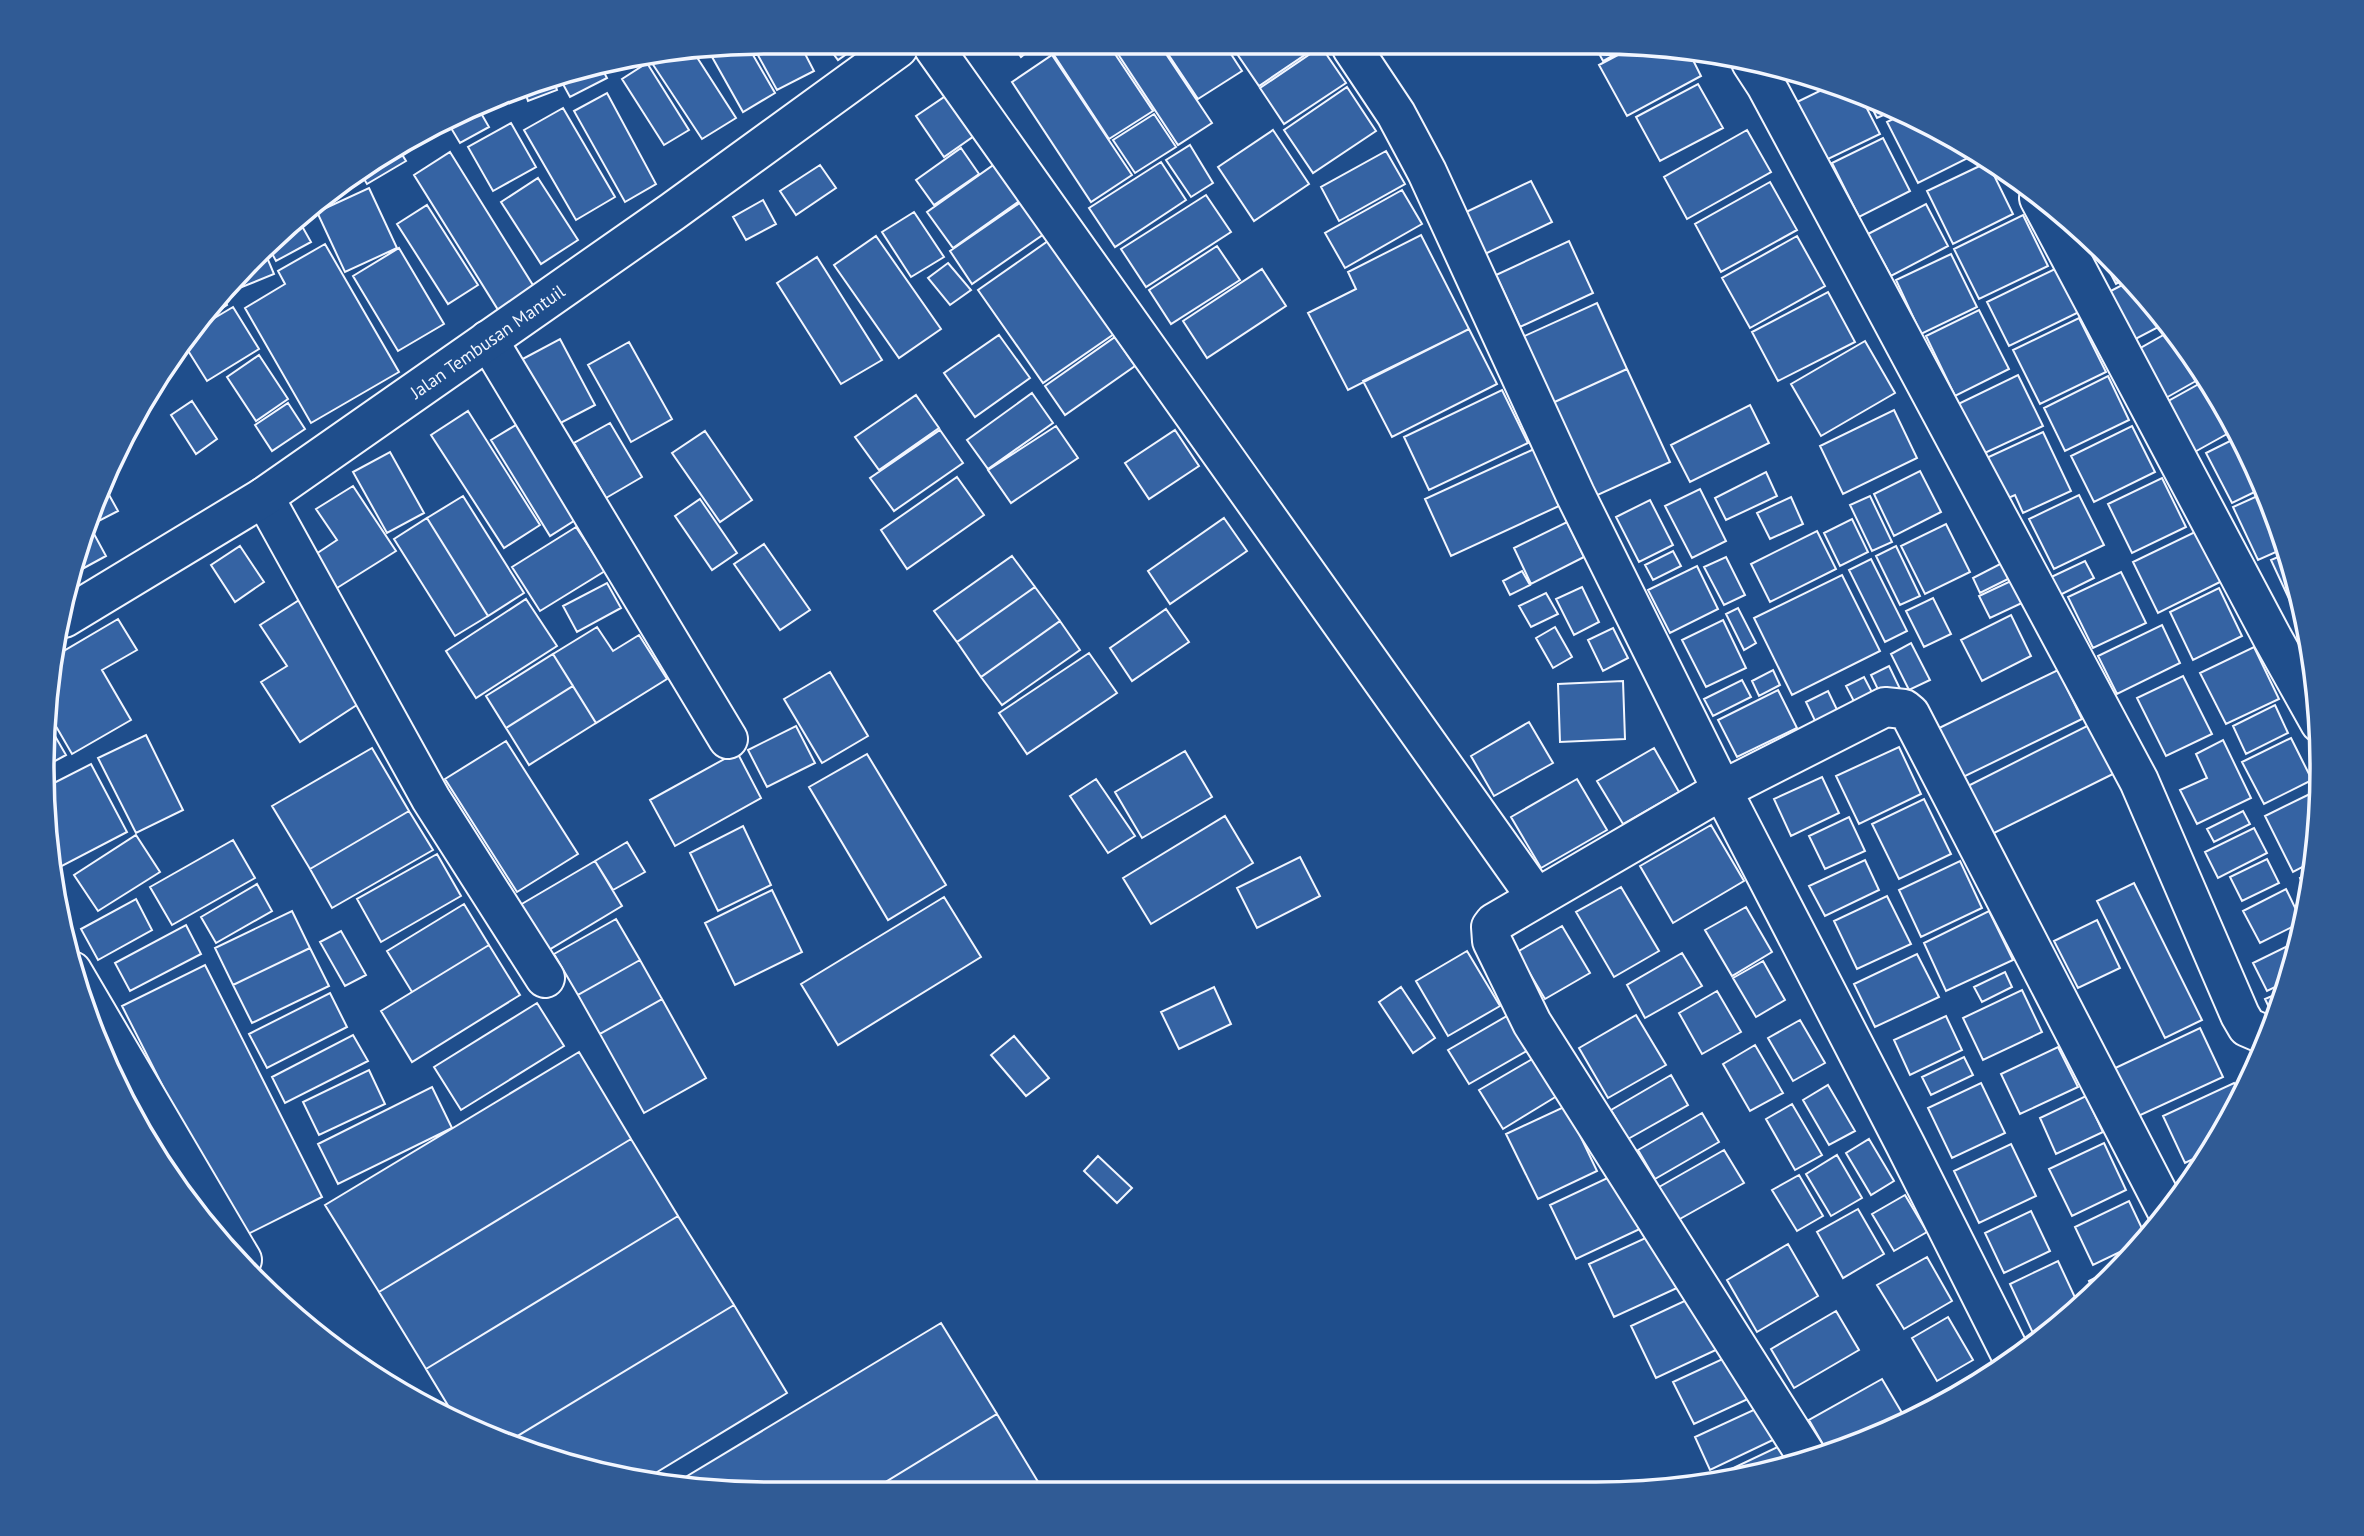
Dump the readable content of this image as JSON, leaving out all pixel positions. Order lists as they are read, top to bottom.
{
  "streets": {
    "main road": ["Jalan Tembusan Mantuil"]
  }
}
